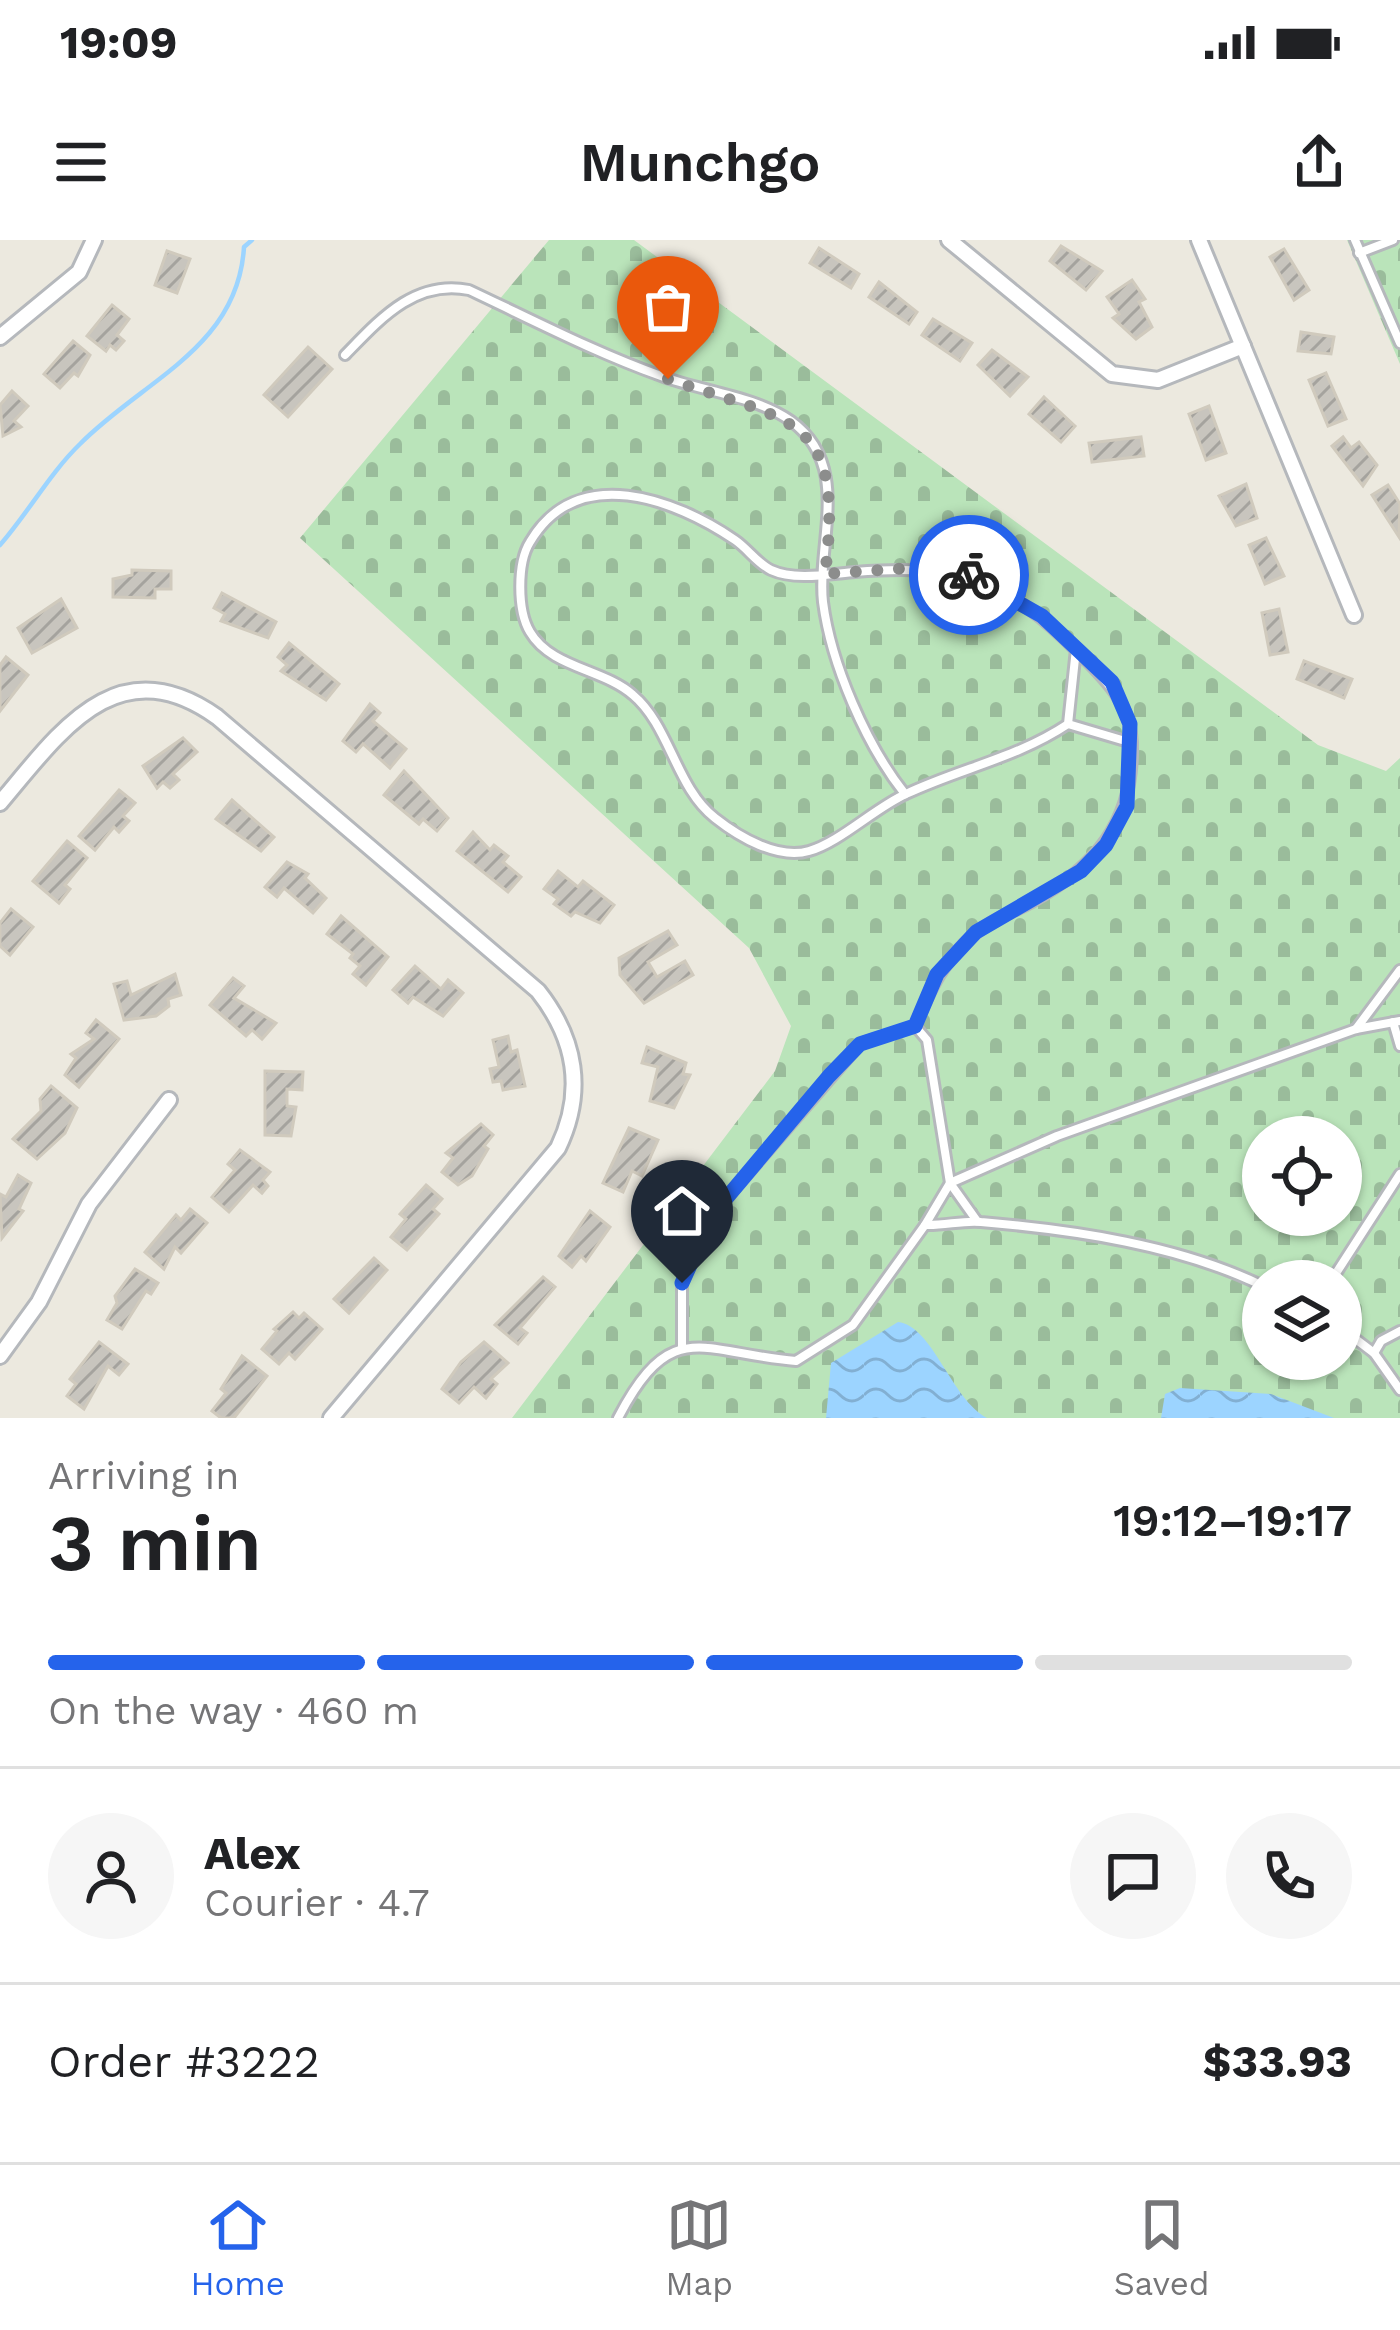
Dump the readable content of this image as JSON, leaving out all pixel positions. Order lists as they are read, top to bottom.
{
  "page": {
    "status": "19:09",
    "header": "Munchgo",
    "heading": ["3 min", "Arriving in", "19:12–19:17"],
    "panel": [
      "Alex",
      "Courier · 4.7",
      "Order #3222",
      "$33.93"
    ],
    "bar": "On the way · 460 m",
    "tabs": ["Home", "Map", "Saved"]
  }
}
